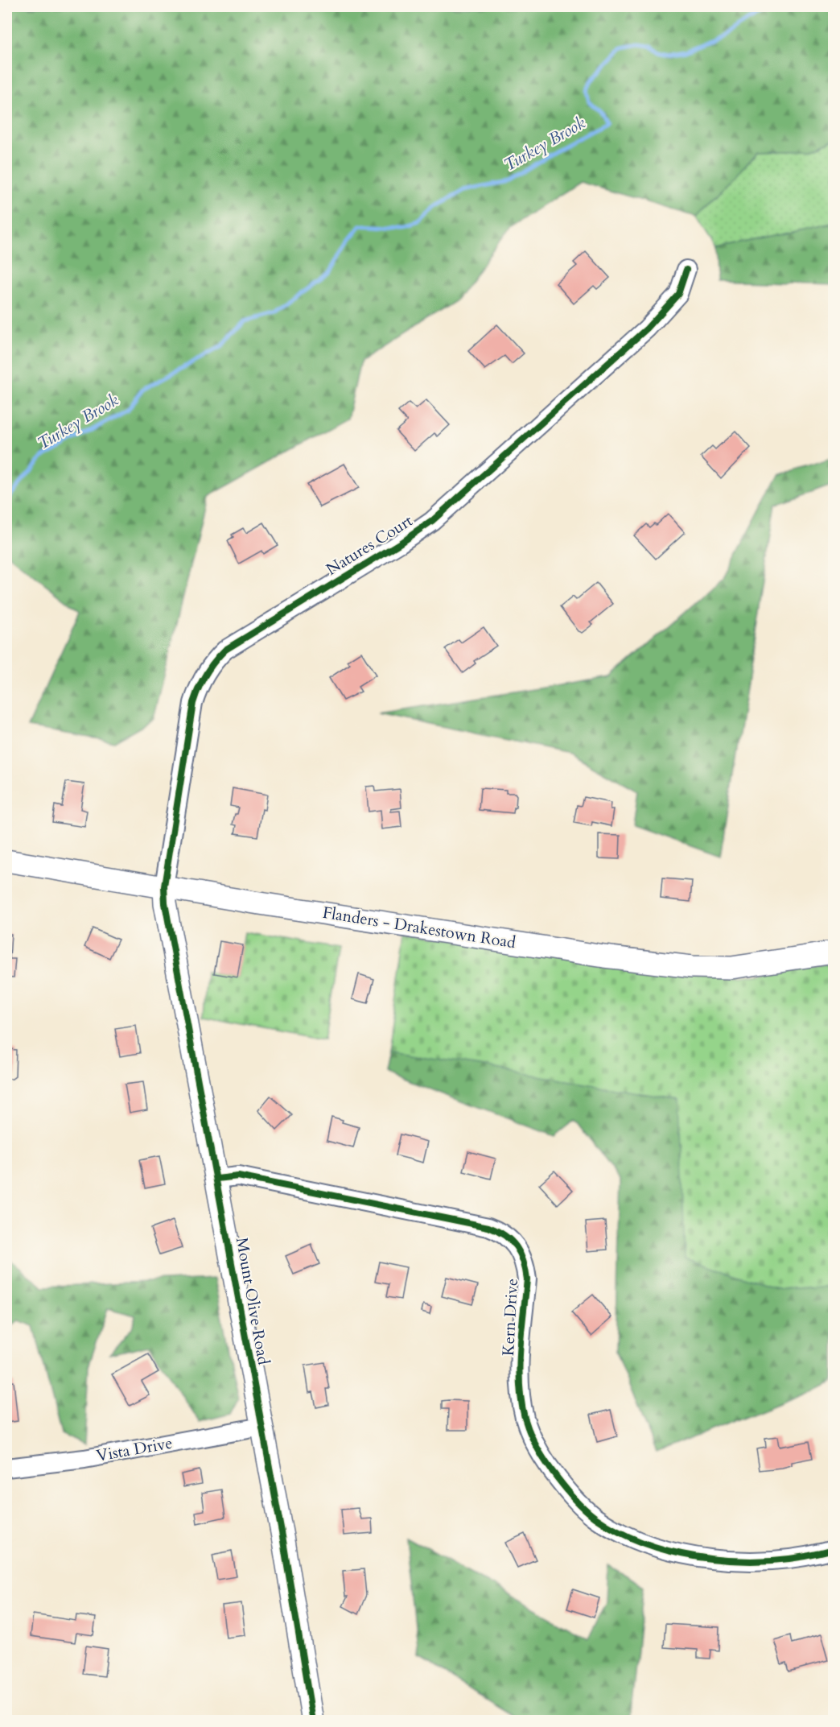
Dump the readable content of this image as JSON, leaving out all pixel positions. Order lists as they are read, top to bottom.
{
  "streets": {
    "street": [
      "Natures Court",
      "Flanders - Drakestown Road",
      "Mount Olive Road",
      "Kern Drive",
      "Vista Drive"
    ]
  },
  "crossings": [
    ["Natures Court", "Flanders - Drakestown Road"],
    ["Natures Court", "Mount Olive Road"],
    ["Flanders - Drakestown Road", "Mount Olive Road"],
    ["Mount Olive Road", "Kern Drive"],
    ["Mount Olive Road", "Vista Drive"]
  ],
  "water": ["Turkey Brook"]
}
